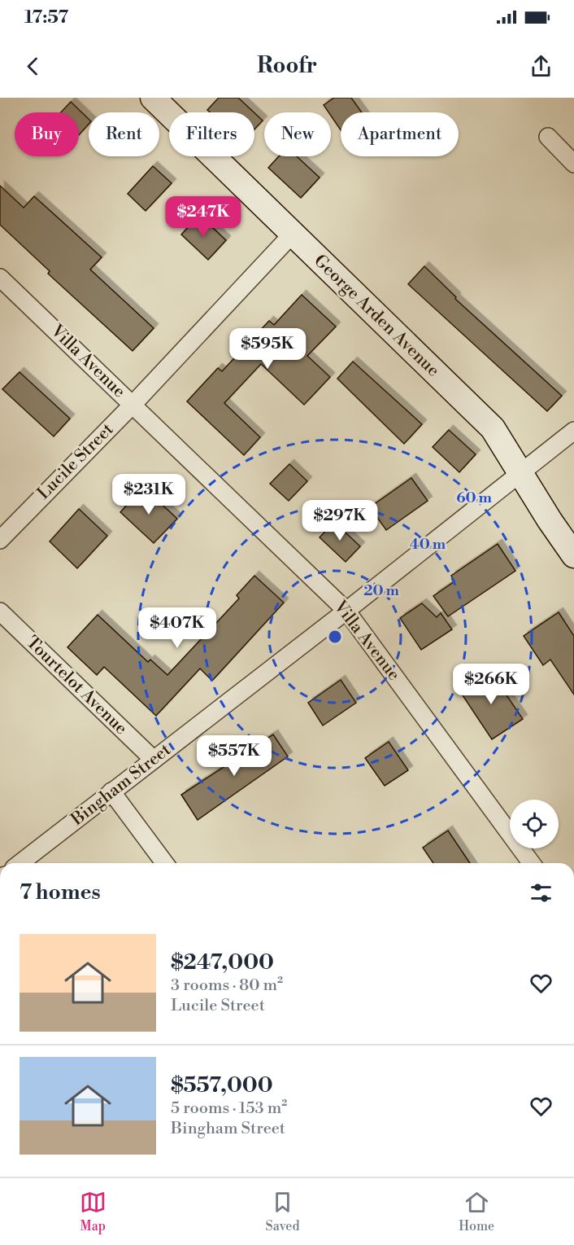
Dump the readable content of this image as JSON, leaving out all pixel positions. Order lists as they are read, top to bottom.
{
  "streets": {
    "street": [
      "George Arden Avenue",
      "Villa Avenue",
      "Lucile Street",
      "Tourtelot Avenue",
      "Bingham Street"
    ]
  },
  "crossings": [
    ["George Arden Avenue", "Lucile Street"],
    ["George Arden Avenue", "Bingham Street"],
    ["Villa Avenue", "Lucile Street"],
    ["Villa Avenue", "Bingham Street"],
    ["Tourtelot Avenue", "Bingham Street"]
  ],
  "page": {
    "status": "17:57",
    "header": "Roofr",
    "chip": [
      "Buy",
      "Rent",
      "Filters",
      "New",
      "Apartment"
    ],
    "price": [
      "$247K",
      "$595K",
      "$231K",
      "$297K",
      "$407K",
      "$266K",
      "$557K"
    ],
    "heading": "7 homes",
    "list": [
      {
        "name": "$247,000",
        "note": "3 rooms · 80 m² · Lucile Street"
      },
      {
        "name": "$557,000",
        "note": "5 rooms · 153 m² · Bingham Street"
      }
    ],
    "tabs": ["Map", "Saved", "Home"]
  },
  "rings": ["60 m", "40 m", "20 m"]
}
